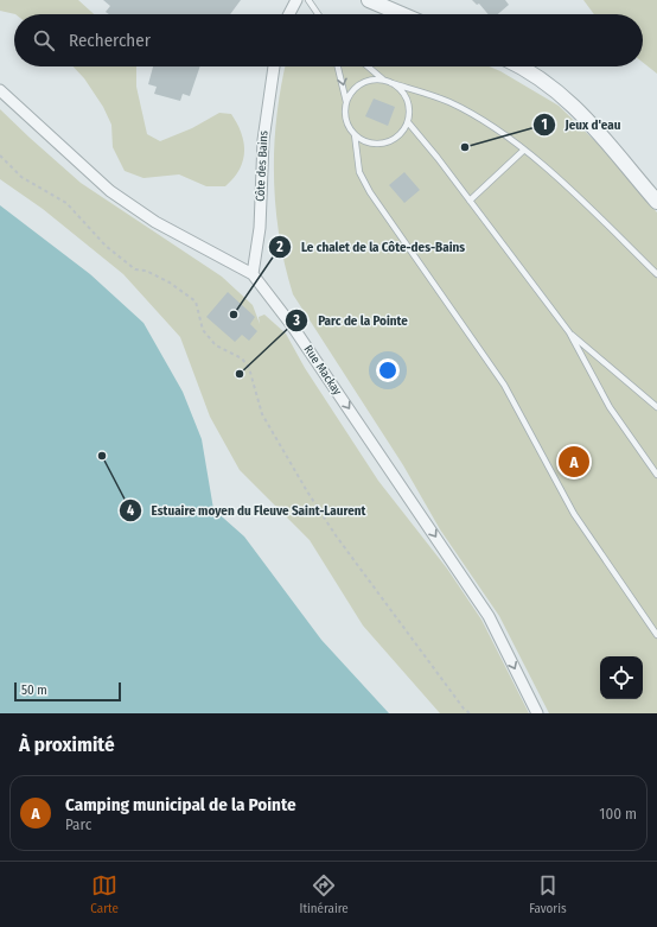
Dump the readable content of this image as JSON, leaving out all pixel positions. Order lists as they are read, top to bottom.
{
  "streets": {
    "street": ["Côte des Bains", "Rue Mackay"]
  },
  "crossings": [
    ["Côte des Bains", "Rue Mackay"]
  ],
  "one_way": ["Rue Mackay"],
  "places": [
    "Jeux d'eau",
    "Le chalet de la Côte-des-Bains",
    "Parc de la Pointe",
    "Estuaire moyen du Fleuve Saint-Laurent"
  ],
  "scale_bar": "50 m",
  "page": {
    "search": "Rechercher",
    "pins": "A",
    "scale": "50 m",
    "heading": "À proximité",
    "list": [
      {
        "mark": "A",
        "name": "Camping municipal de la Pointe",
        "note": "Parc",
        "value": "100 m"
      }
    ],
    "nav": ["Carte", "Itinéraire", "Favoris"]
  }
}
